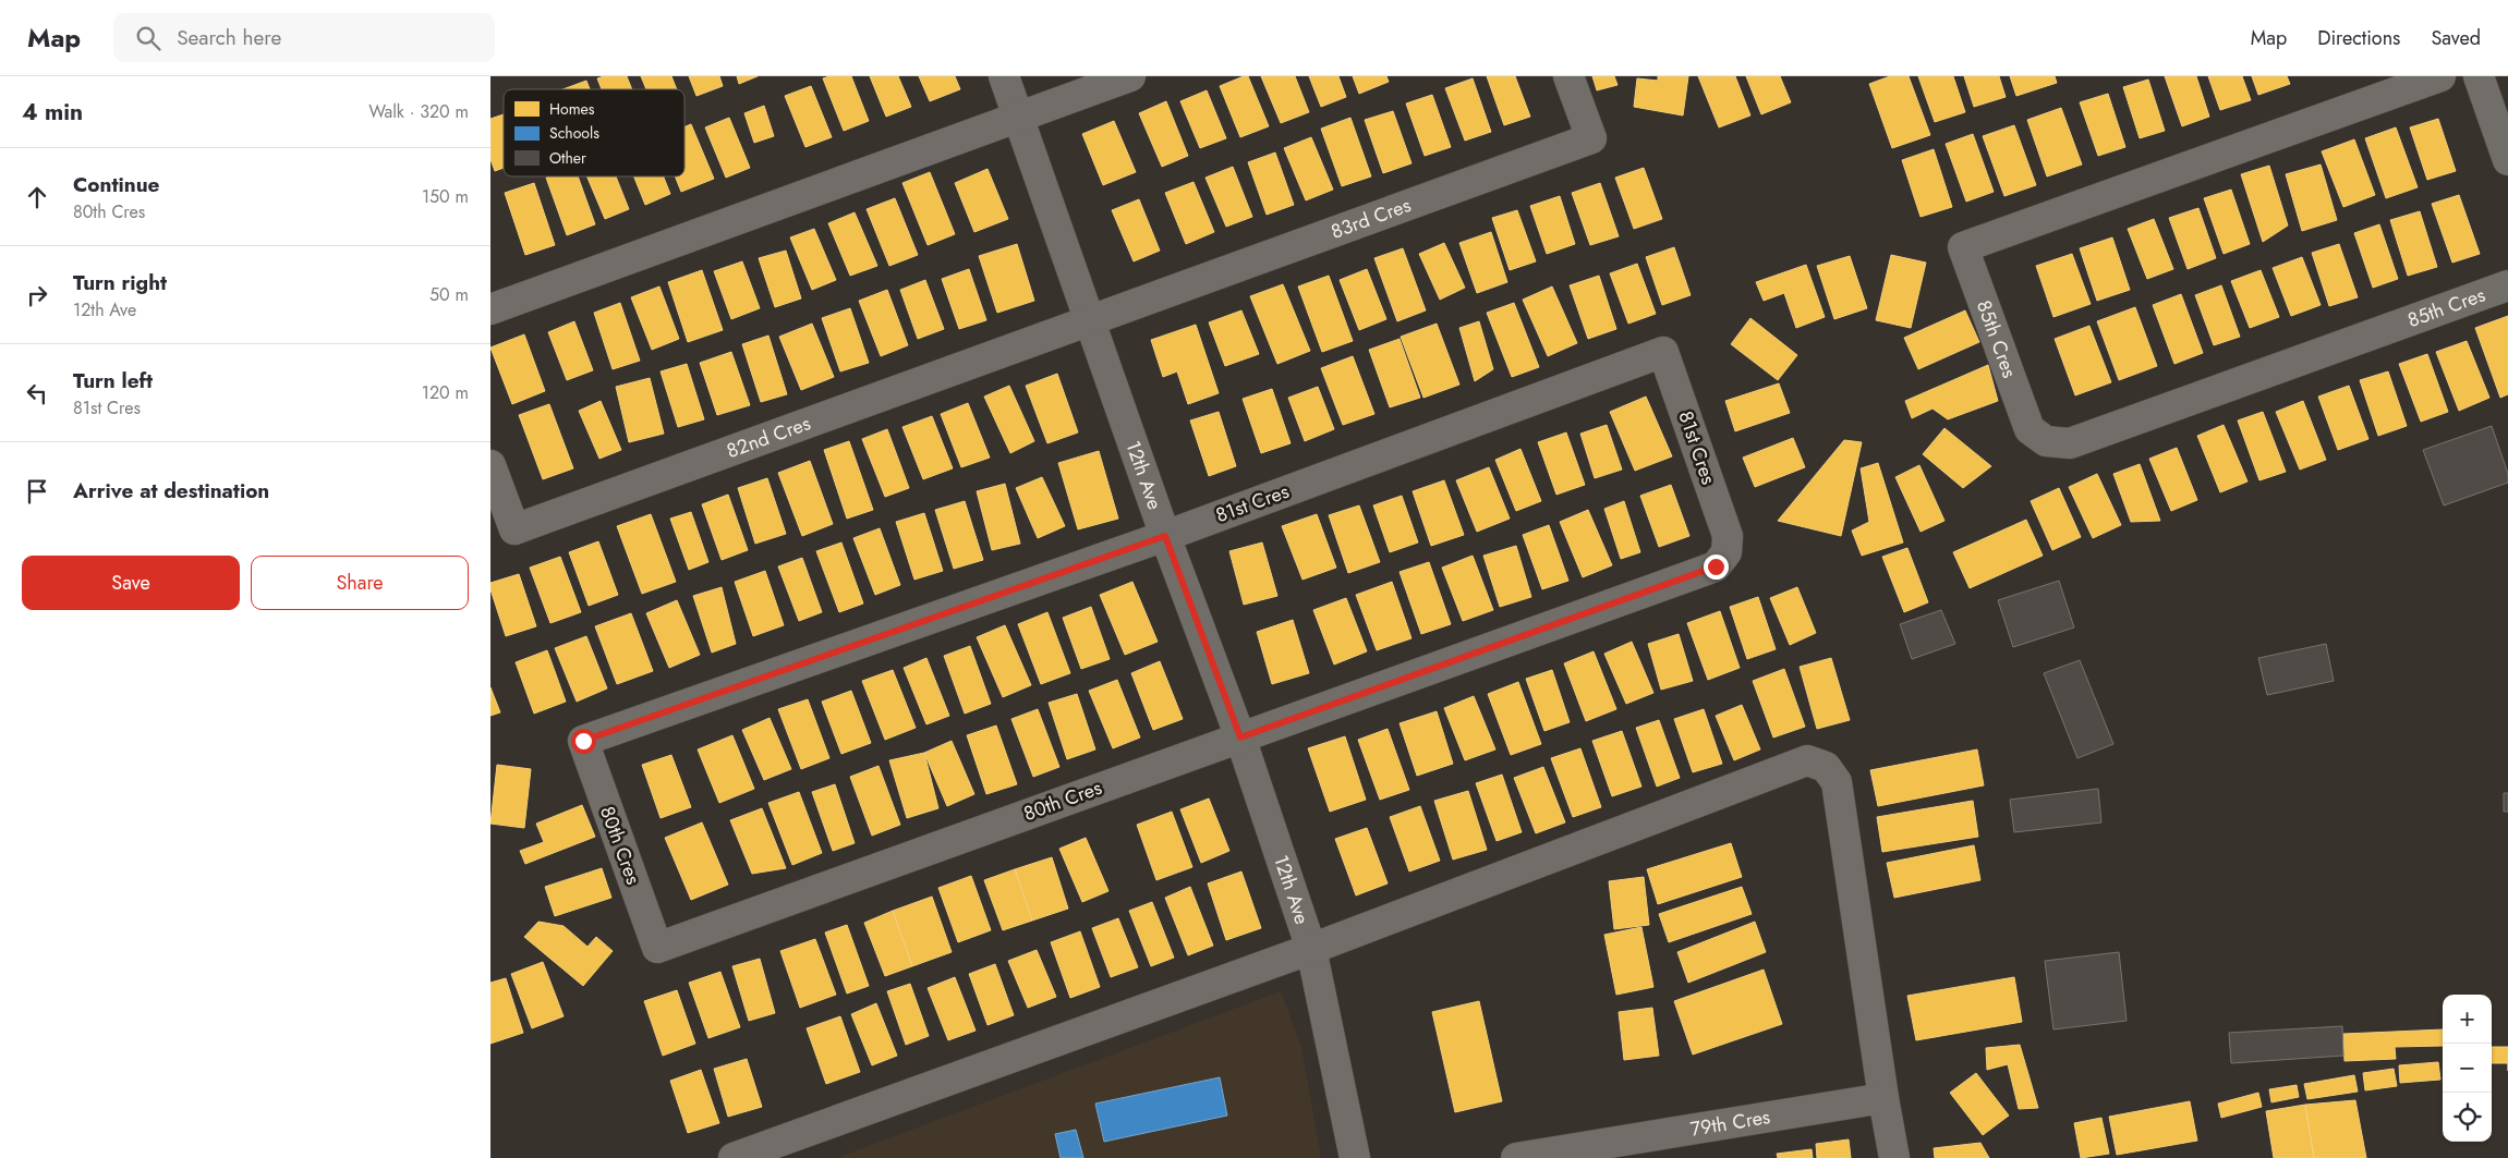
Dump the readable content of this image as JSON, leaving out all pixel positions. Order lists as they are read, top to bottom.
{
  "streets": {
    "street": [
      "83rd Cres",
      "85th Cres",
      "82nd Cres",
      "81st Cres",
      "12th Ave",
      "80th Cres",
      "79th Cres"
    ]
  },
  "crossings": [
    ["83rd Cres", "82nd Cres"],
    ["83rd Cres", "12th Ave"],
    ["82nd Cres", "12th Ave"],
    ["81st Cres", "12th Ave"],
    ["81st Cres", "80th Cres"],
    ["12th Ave", "80th Cres"]
  ],
  "legend": ["Homes", "Schools", "Other"],
  "page": {
    "header": "Map",
    "search": "Search here",
    "nav": ["Map", "Directions", "Saved"],
    "heading": ["4 min", "Walk · 320 m"],
    "list": [
      ["Continue", "80th Cres", "150 m"],
      ["Turn right", "12th Ave", "50 m"],
      ["Turn left", "81st Cres", "120 m"],
      "Arrive at destination"
    ],
    "buttons": ["Save", "Share"],
    "map_buttons": ["+", "−"]
  }
}
